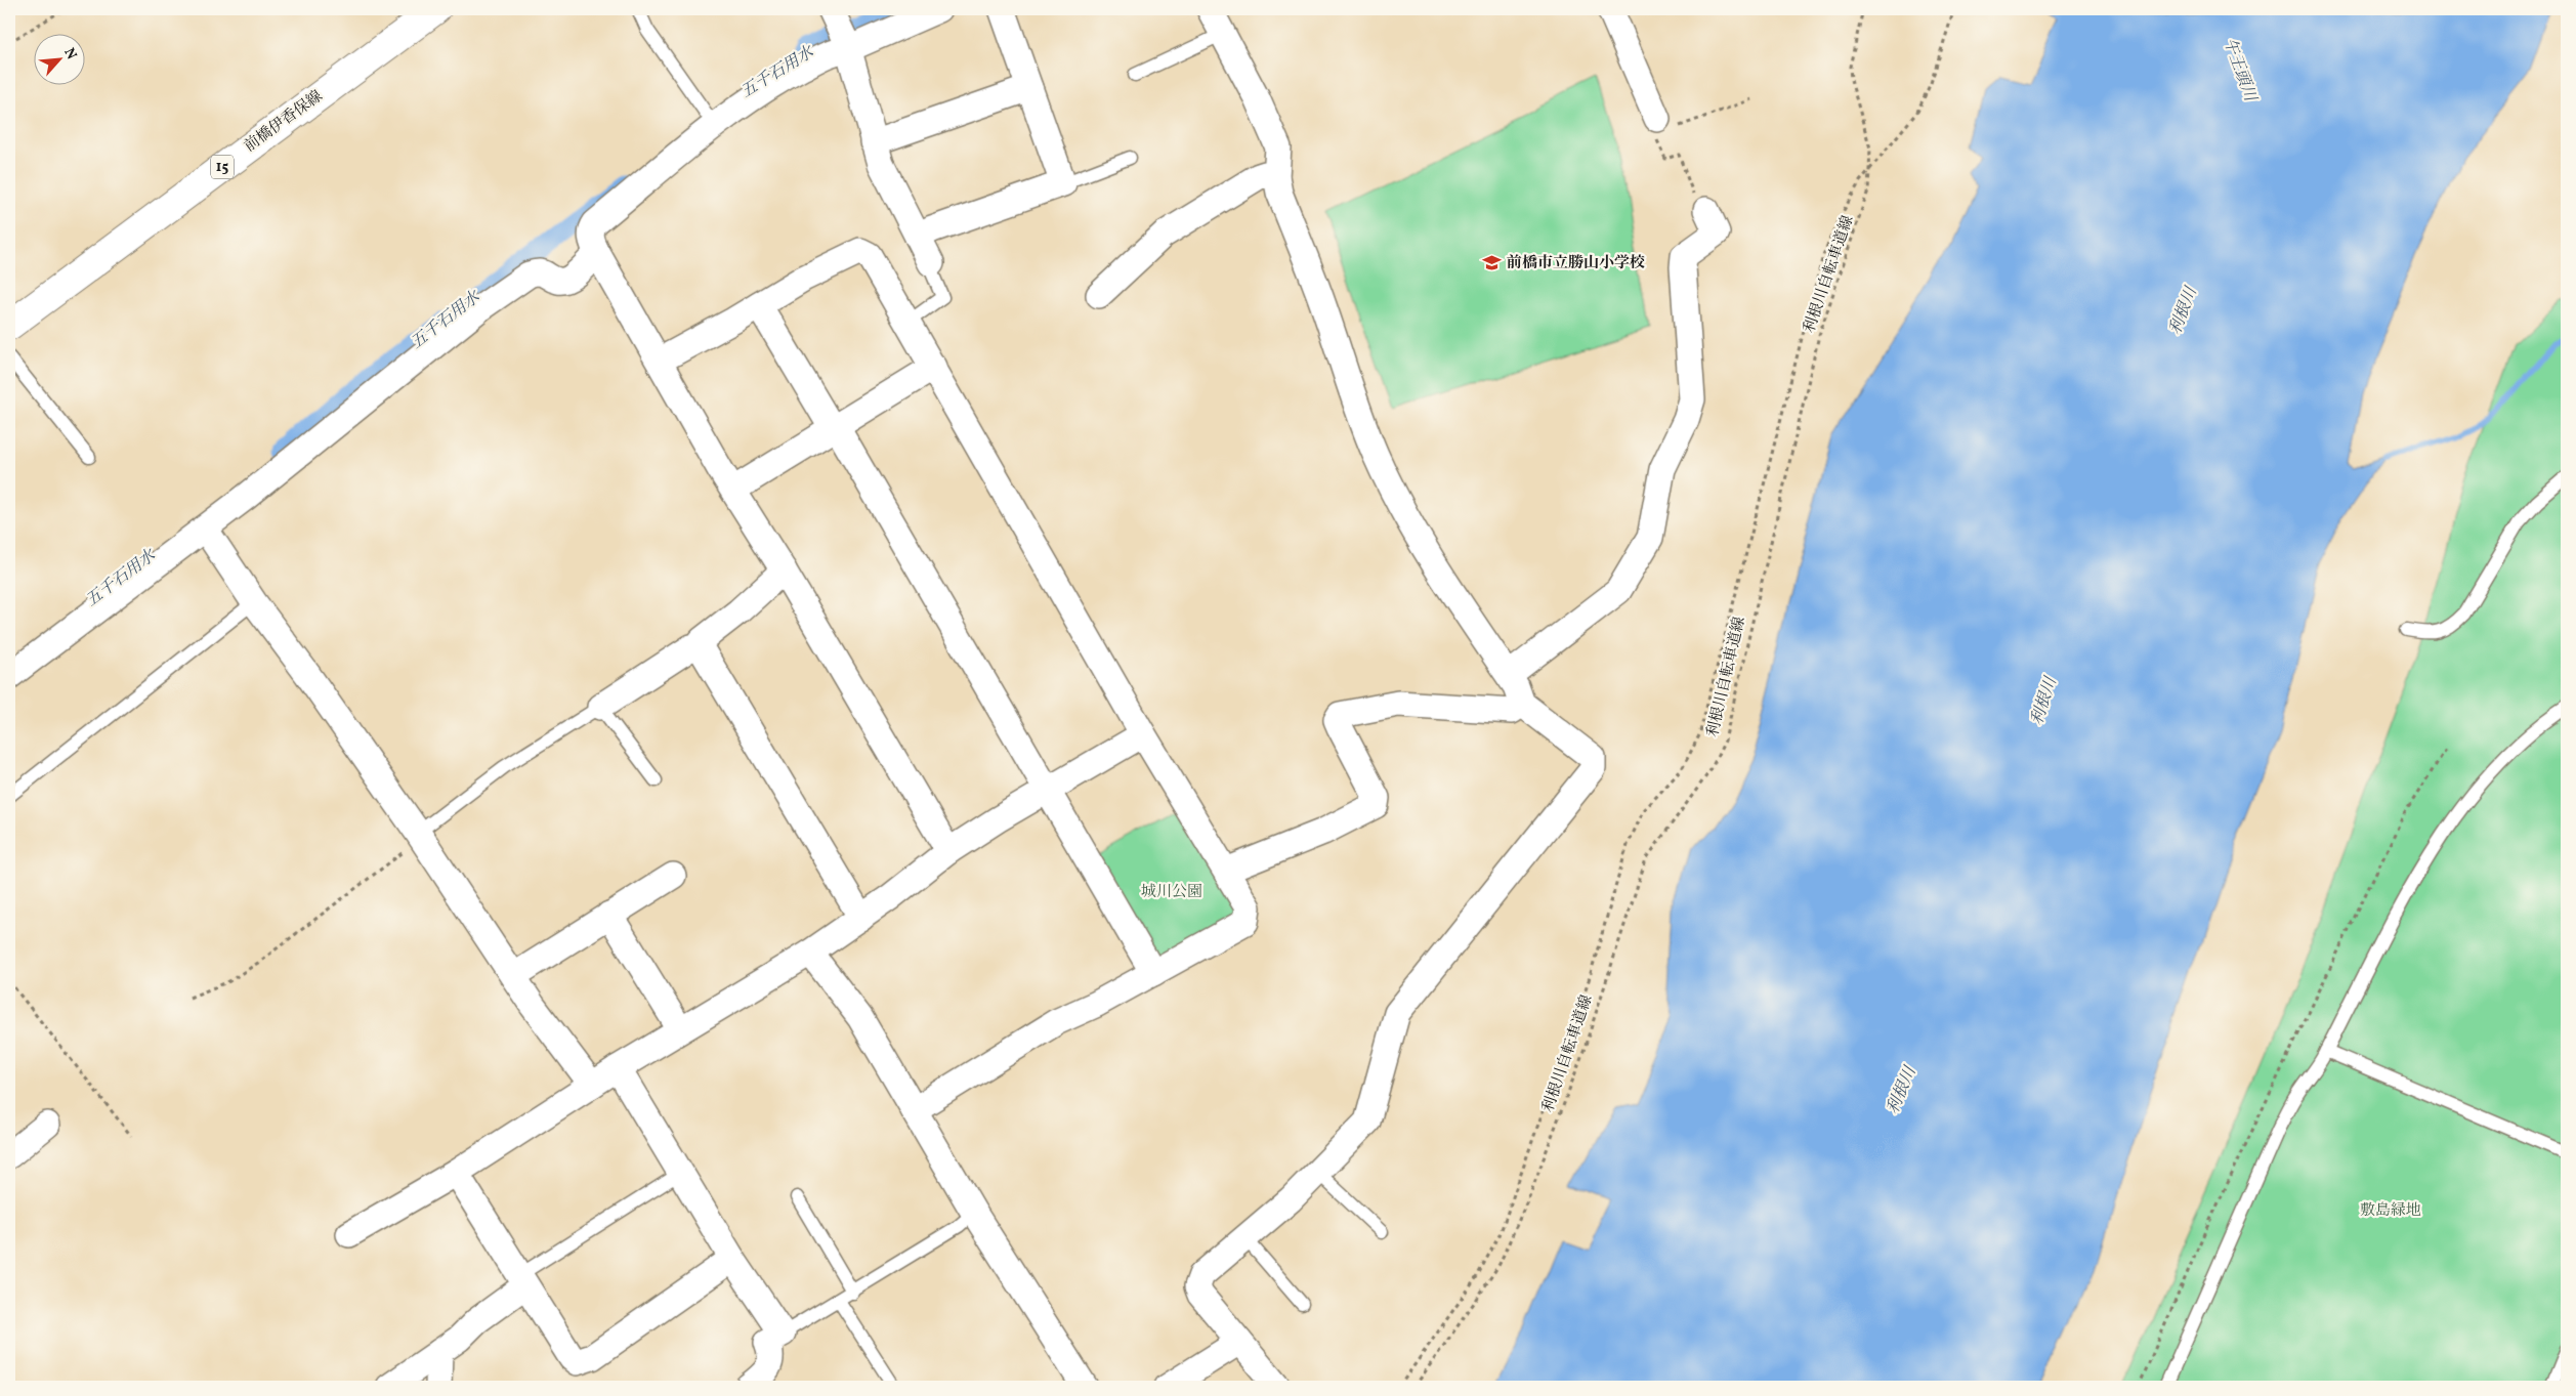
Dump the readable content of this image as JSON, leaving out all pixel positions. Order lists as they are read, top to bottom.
{
  "streets": {
    "main road": ["前橋伊香保線", "15"],
    "path": ["利根川自転車道線"]
  },
  "water": ["午王頭川", "五千石用水", "利根川"],
  "parks": ["城川公園", "敷島緑地"],
  "places": {
    "school or university": ["前橋市立勝山小学校"]
  },
  "north": "top right"
}
